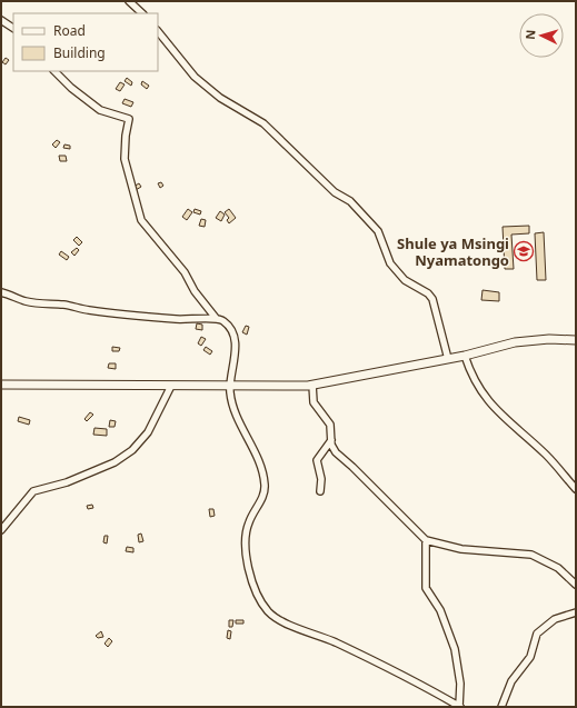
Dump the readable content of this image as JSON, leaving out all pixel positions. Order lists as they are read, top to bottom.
{
  "places": {
    "school or university": ["Shule ya Msingi Nyamatongo"]
  },
  "legend": ["Road", "Building"],
  "north": "left"
}
